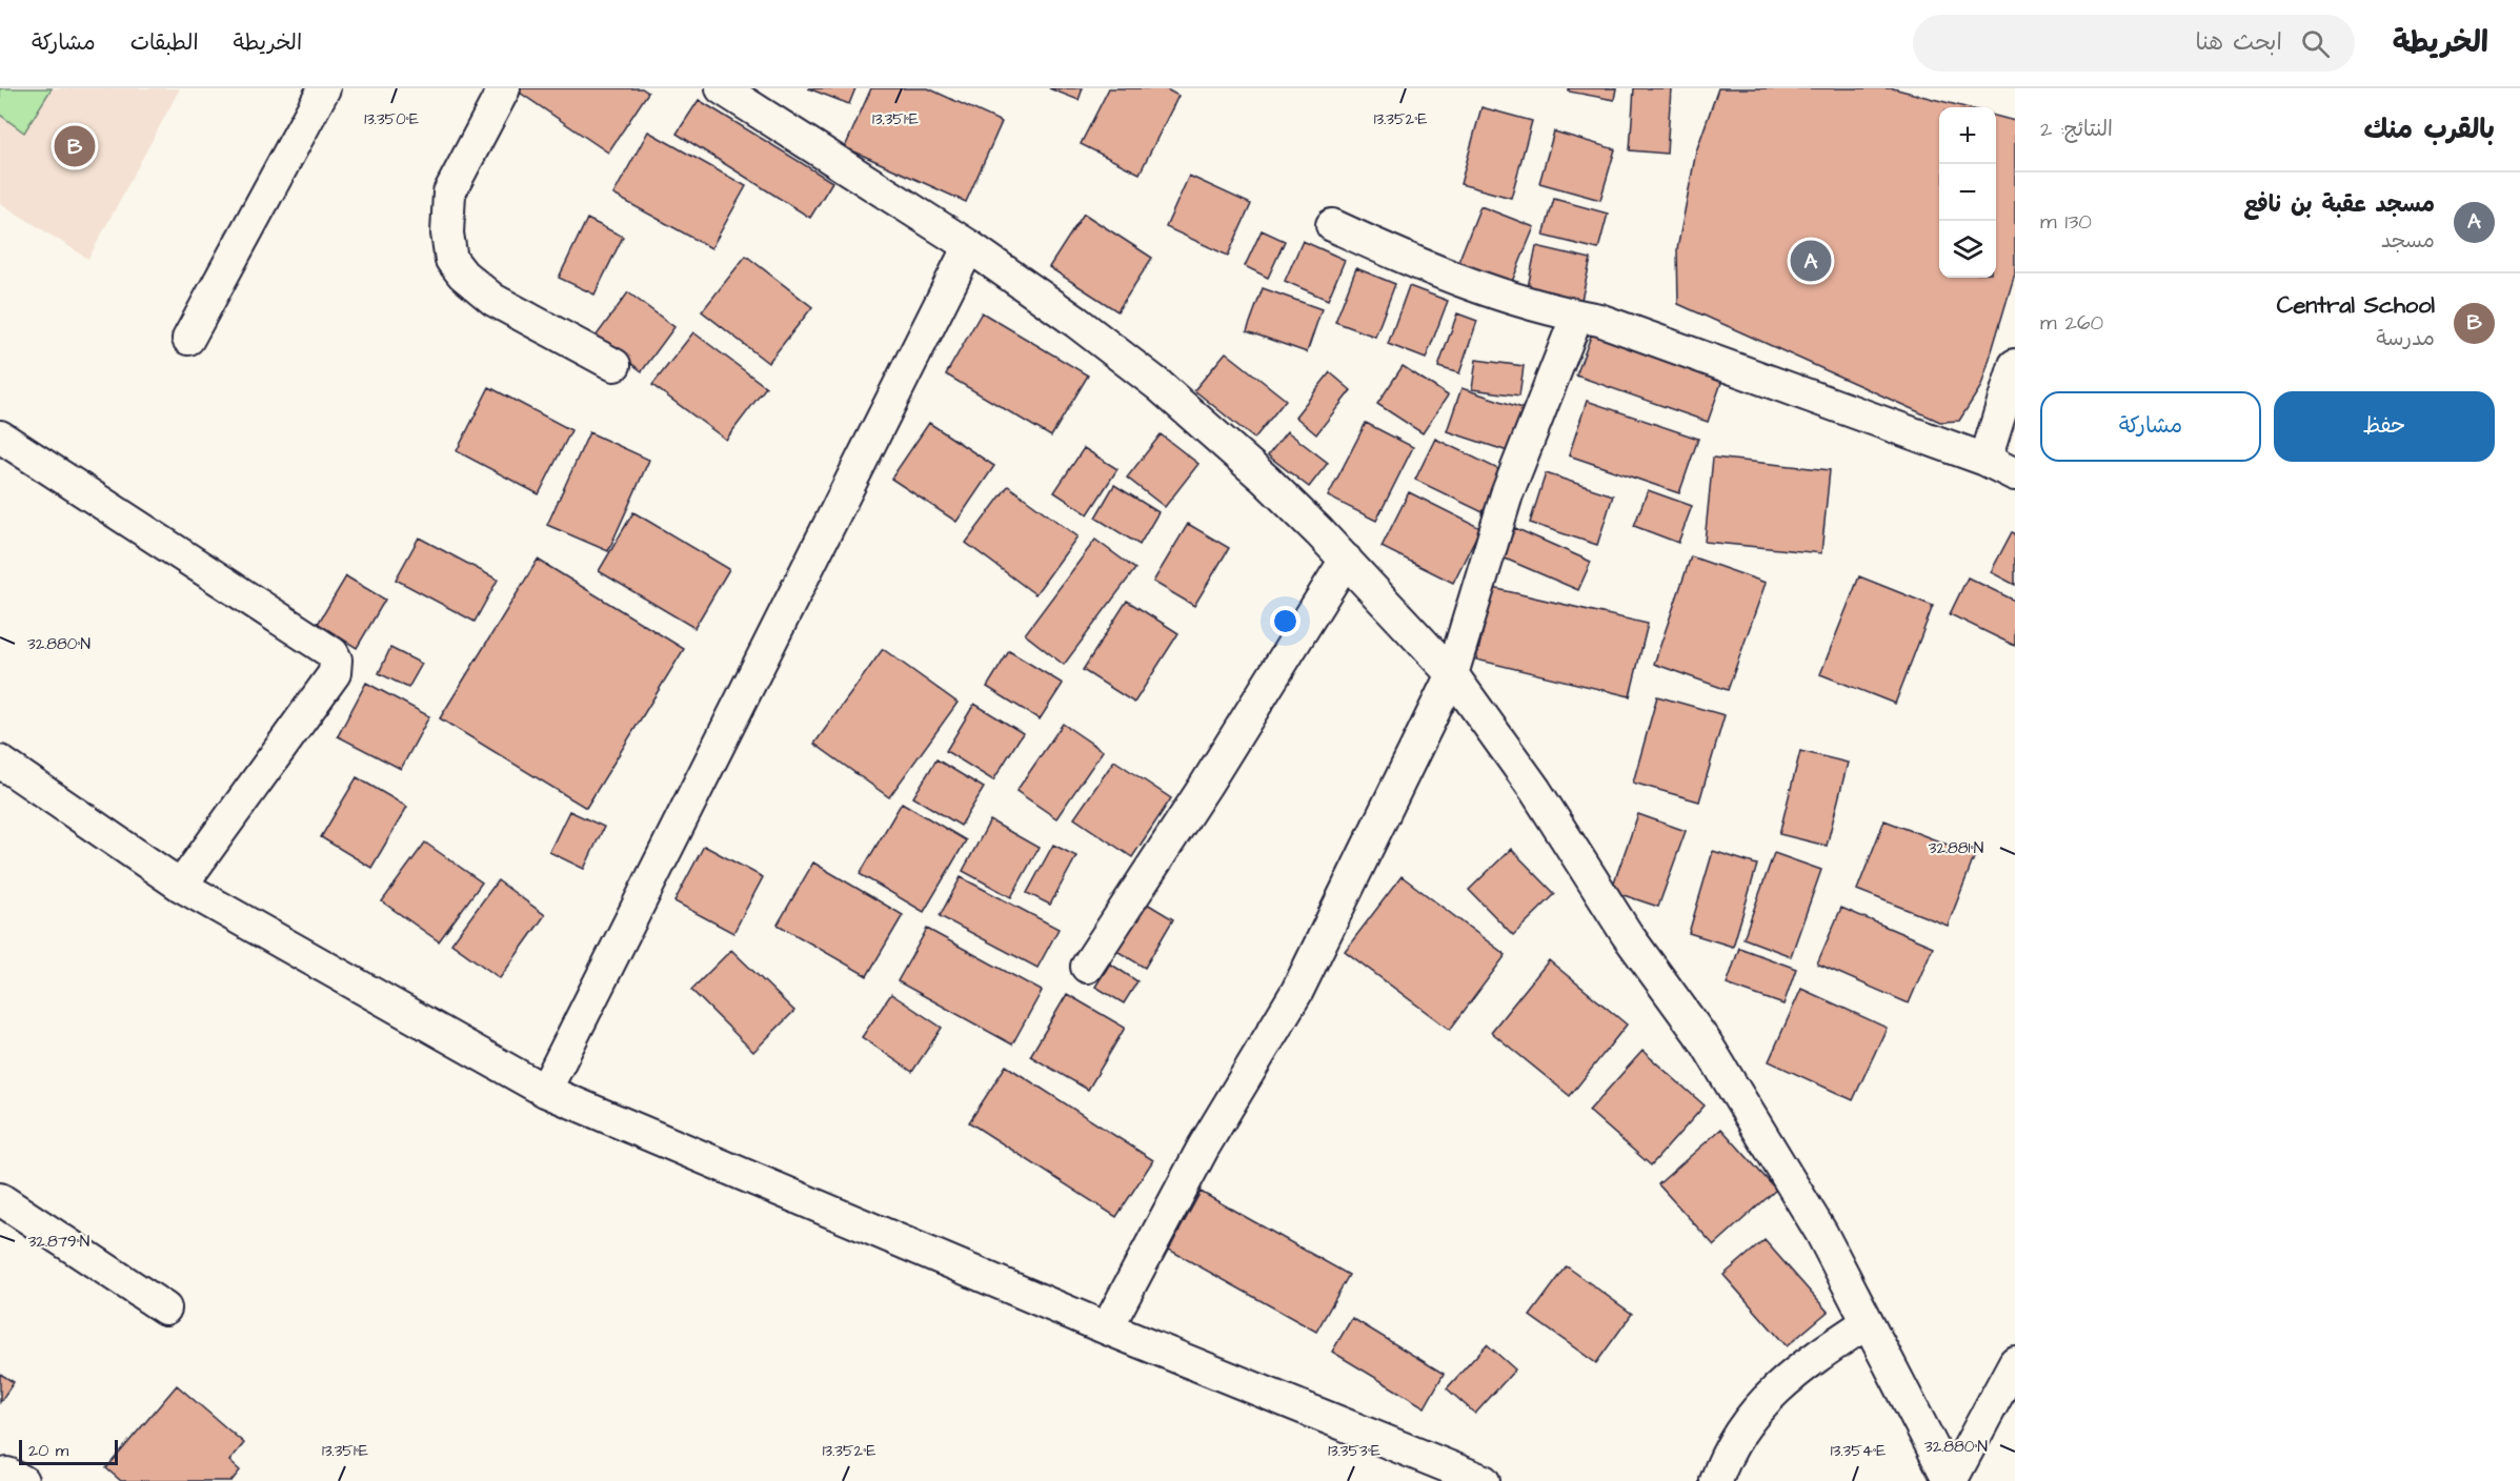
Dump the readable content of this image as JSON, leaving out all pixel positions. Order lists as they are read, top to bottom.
{
  "scale_bar": "20 m",
  "page": {
    "header": "الخريطة",
    "search": "ابحث هنا",
    "nav": ["الخريطة", "الطبقات", "مشاركة"],
    "heading": ["بالقرب منك", "النتائج: 2"],
    "map_buttons": ["+", "−"],
    "pins": ["B", "A"],
    "list": [
      {
        "mark": "A",
        "name": "مسجد عقبة بن نافع",
        "note": "مسجد",
        "value": "130 m"
      },
      {
        "mark": "B",
        "name": "Central School",
        "note": "مدرسة",
        "value": "260 m"
      }
    ],
    "buttons": ["حفظ", "مشاركة"],
    "scale": "20 m"
  },
  "coordinates": [
    "13.350°E",
    "13.351°E",
    "13.352°E",
    "32.880°N",
    "32.881°N",
    "32.879°N",
    "13.353°E",
    "13.354°E"
  ]
}
